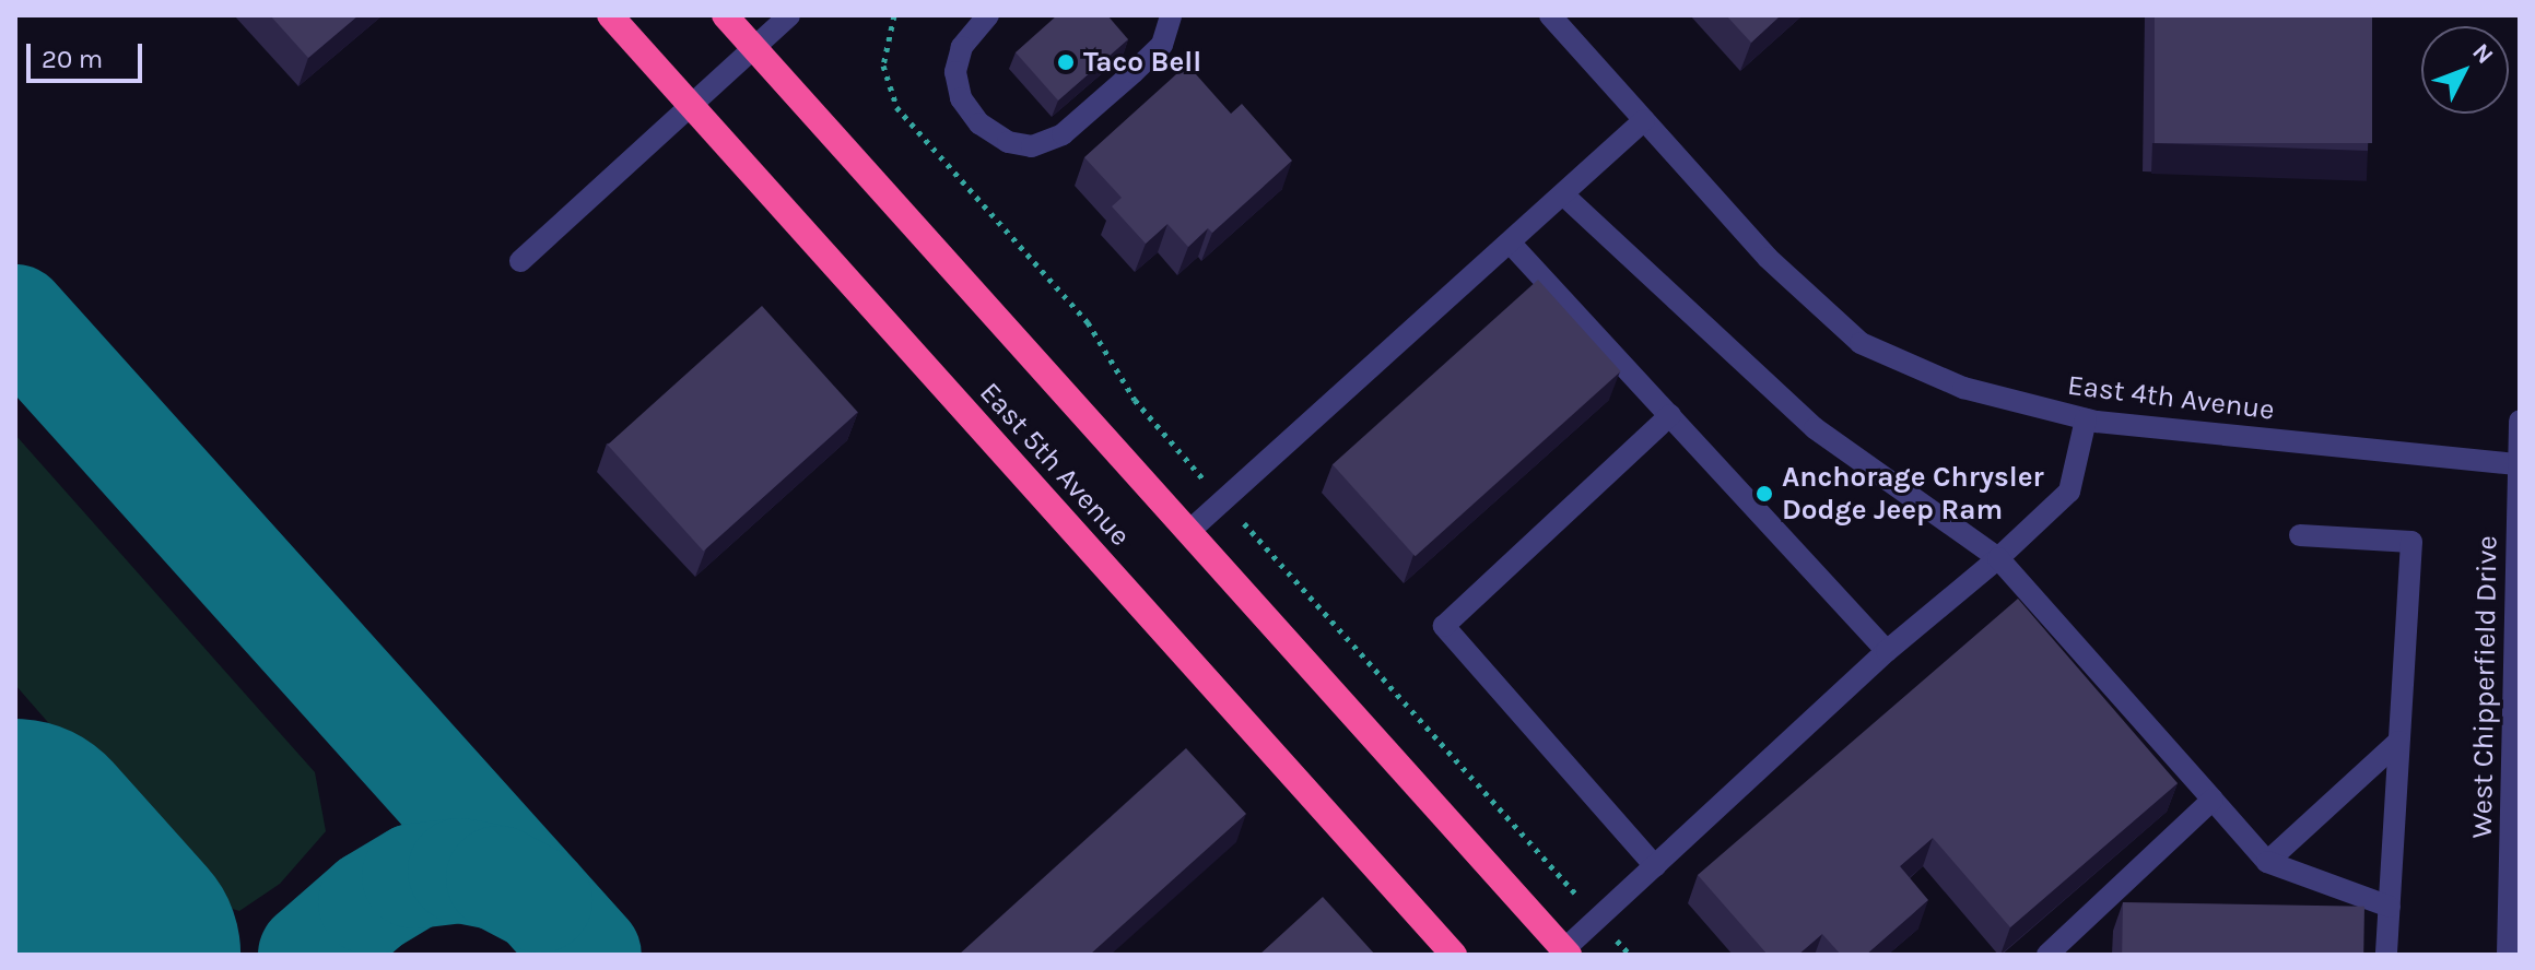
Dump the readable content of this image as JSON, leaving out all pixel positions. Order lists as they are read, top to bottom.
{
  "streets": {
    "highway": ["East 5th Avenue"],
    "street": ["East 4th Avenue", "West Chipperfield Drive"]
  },
  "crossings": [
    ["East 4th Avenue", "West Chipperfield Drive"]
  ],
  "places": ["Taco Bell", "Anchorage Chrysler Dodge Jeep Ram"],
  "scale_bar": "20 m",
  "north": "top right"
}
